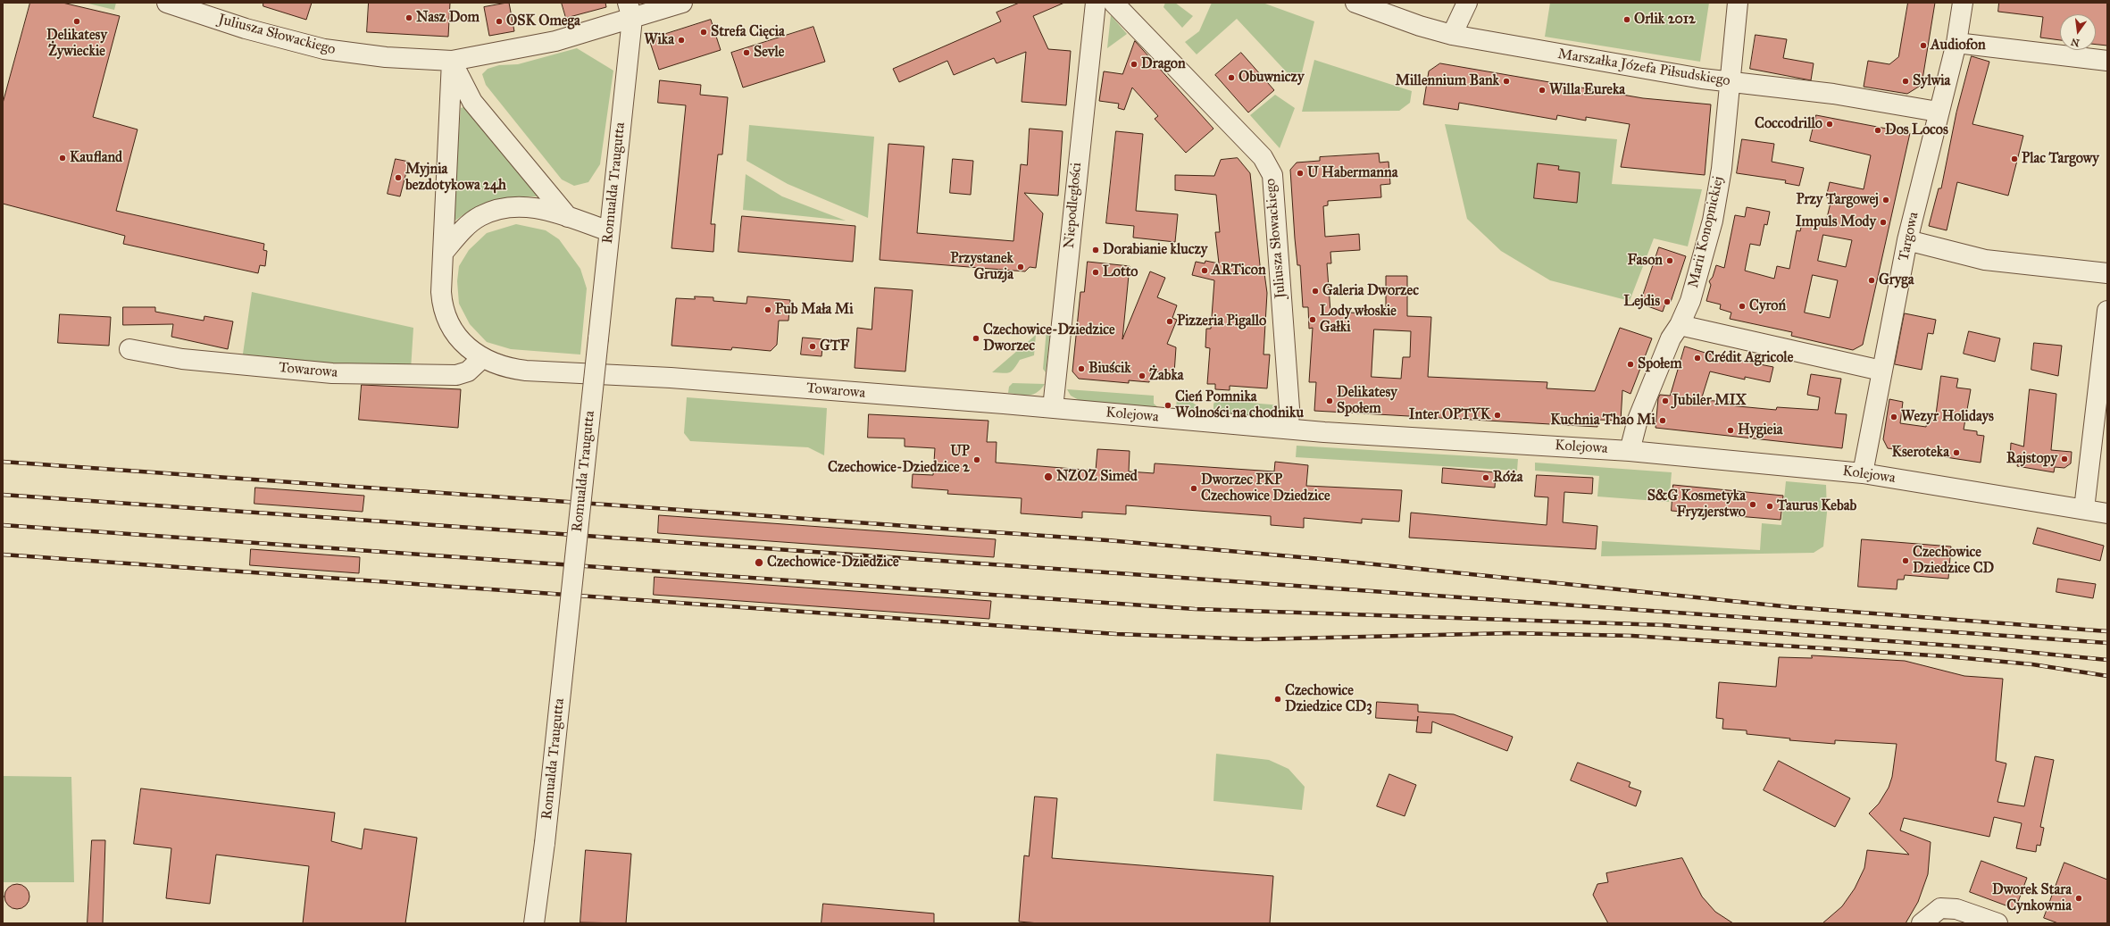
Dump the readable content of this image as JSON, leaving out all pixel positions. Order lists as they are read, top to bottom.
{
  "streets": {
    "street": [
      "Juliusza Słowackiego",
      "Marszałka Józefa Piłsudskiego",
      "Romualda Traugutta",
      "Niepodległości",
      "Marii Konopnickiej",
      "Targowa",
      "Towarowa",
      "Kolejowa"
    ]
  },
  "crossings": [
    ["Juliusza Słowackiego", "Romualda Traugutta"],
    ["Juliusza Słowackiego", "Towarowa"],
    ["Juliusza Słowackiego", "Kolejowa"],
    ["Marszałka Józefa Piłsudskiego", "Marii Konopnickiej"],
    ["Marszałka Józefa Piłsudskiego", "Targowa"],
    ["Niepodległości", "Towarowa"],
    ["Niepodległości", "Kolejowa"],
    ["Marii Konopnickiej", "Kolejowa"],
    ["Targowa", "Kolejowa"],
    ["Towarowa", "Kolejowa"]
  ],
  "places": [
    "Nasz Dom",
    "Orlik 2012",
    "Delikatesy Żywieckie",
    "OSK Omega",
    "Strefa Cięcia",
    "Wika",
    "Audiofon",
    "Sevle",
    "Dragon",
    "Obuwniczy",
    "Millennium Bank",
    "Sylwia",
    "Willa Eureka",
    "Coccodrillo",
    "Dos Locos",
    "Kaufland",
    "Plac Targowy",
    "U Habermanna",
    "Myjnia bezdotykowa 24h",
    "Przy Targowej",
    "Impuls Mody",
    "Dorabianie kluczy",
    "Fason",
    "Przystanek Gruzja",
    "ARTicon",
    "Lotto",
    "Gryga",
    "Galeria Dworzec",
    "Lejdis",
    "Cyroń",
    "Pub Mała Mi",
    "Lody włoskie Gałki",
    "Pizzeria Pigallo",
    "Czechowice-Dziedzice Dworzec",
    "GTF",
    "Crédit Agricole",
    "Społem",
    "Biuścik",
    "Żabka",
    "Delikatesy Społem",
    "Jubiler MIX",
    "Cień Pomnika Wolności na chodniku",
    "Inter OPTYK",
    "Wezyr Holidays",
    "Kuchnia Thao Mi",
    "Hygieia",
    "Kseroteka",
    "Rajstopy",
    "UP Czechowice-Dziedzice 2",
    "NZOZ Simed",
    "Róża",
    "Dworzec PKP Czechowice Dziedzice",
    "S&G Kosmetyka Fryzjerstwo",
    "Taurus Kebab",
    "Czechowice Dziedzice CD",
    "Czechowice-Dziedzice",
    "Czechowice Dziedzice CD3",
    "Dworek Stara Cynkownia"
  ],
  "north": "bottom"
}
